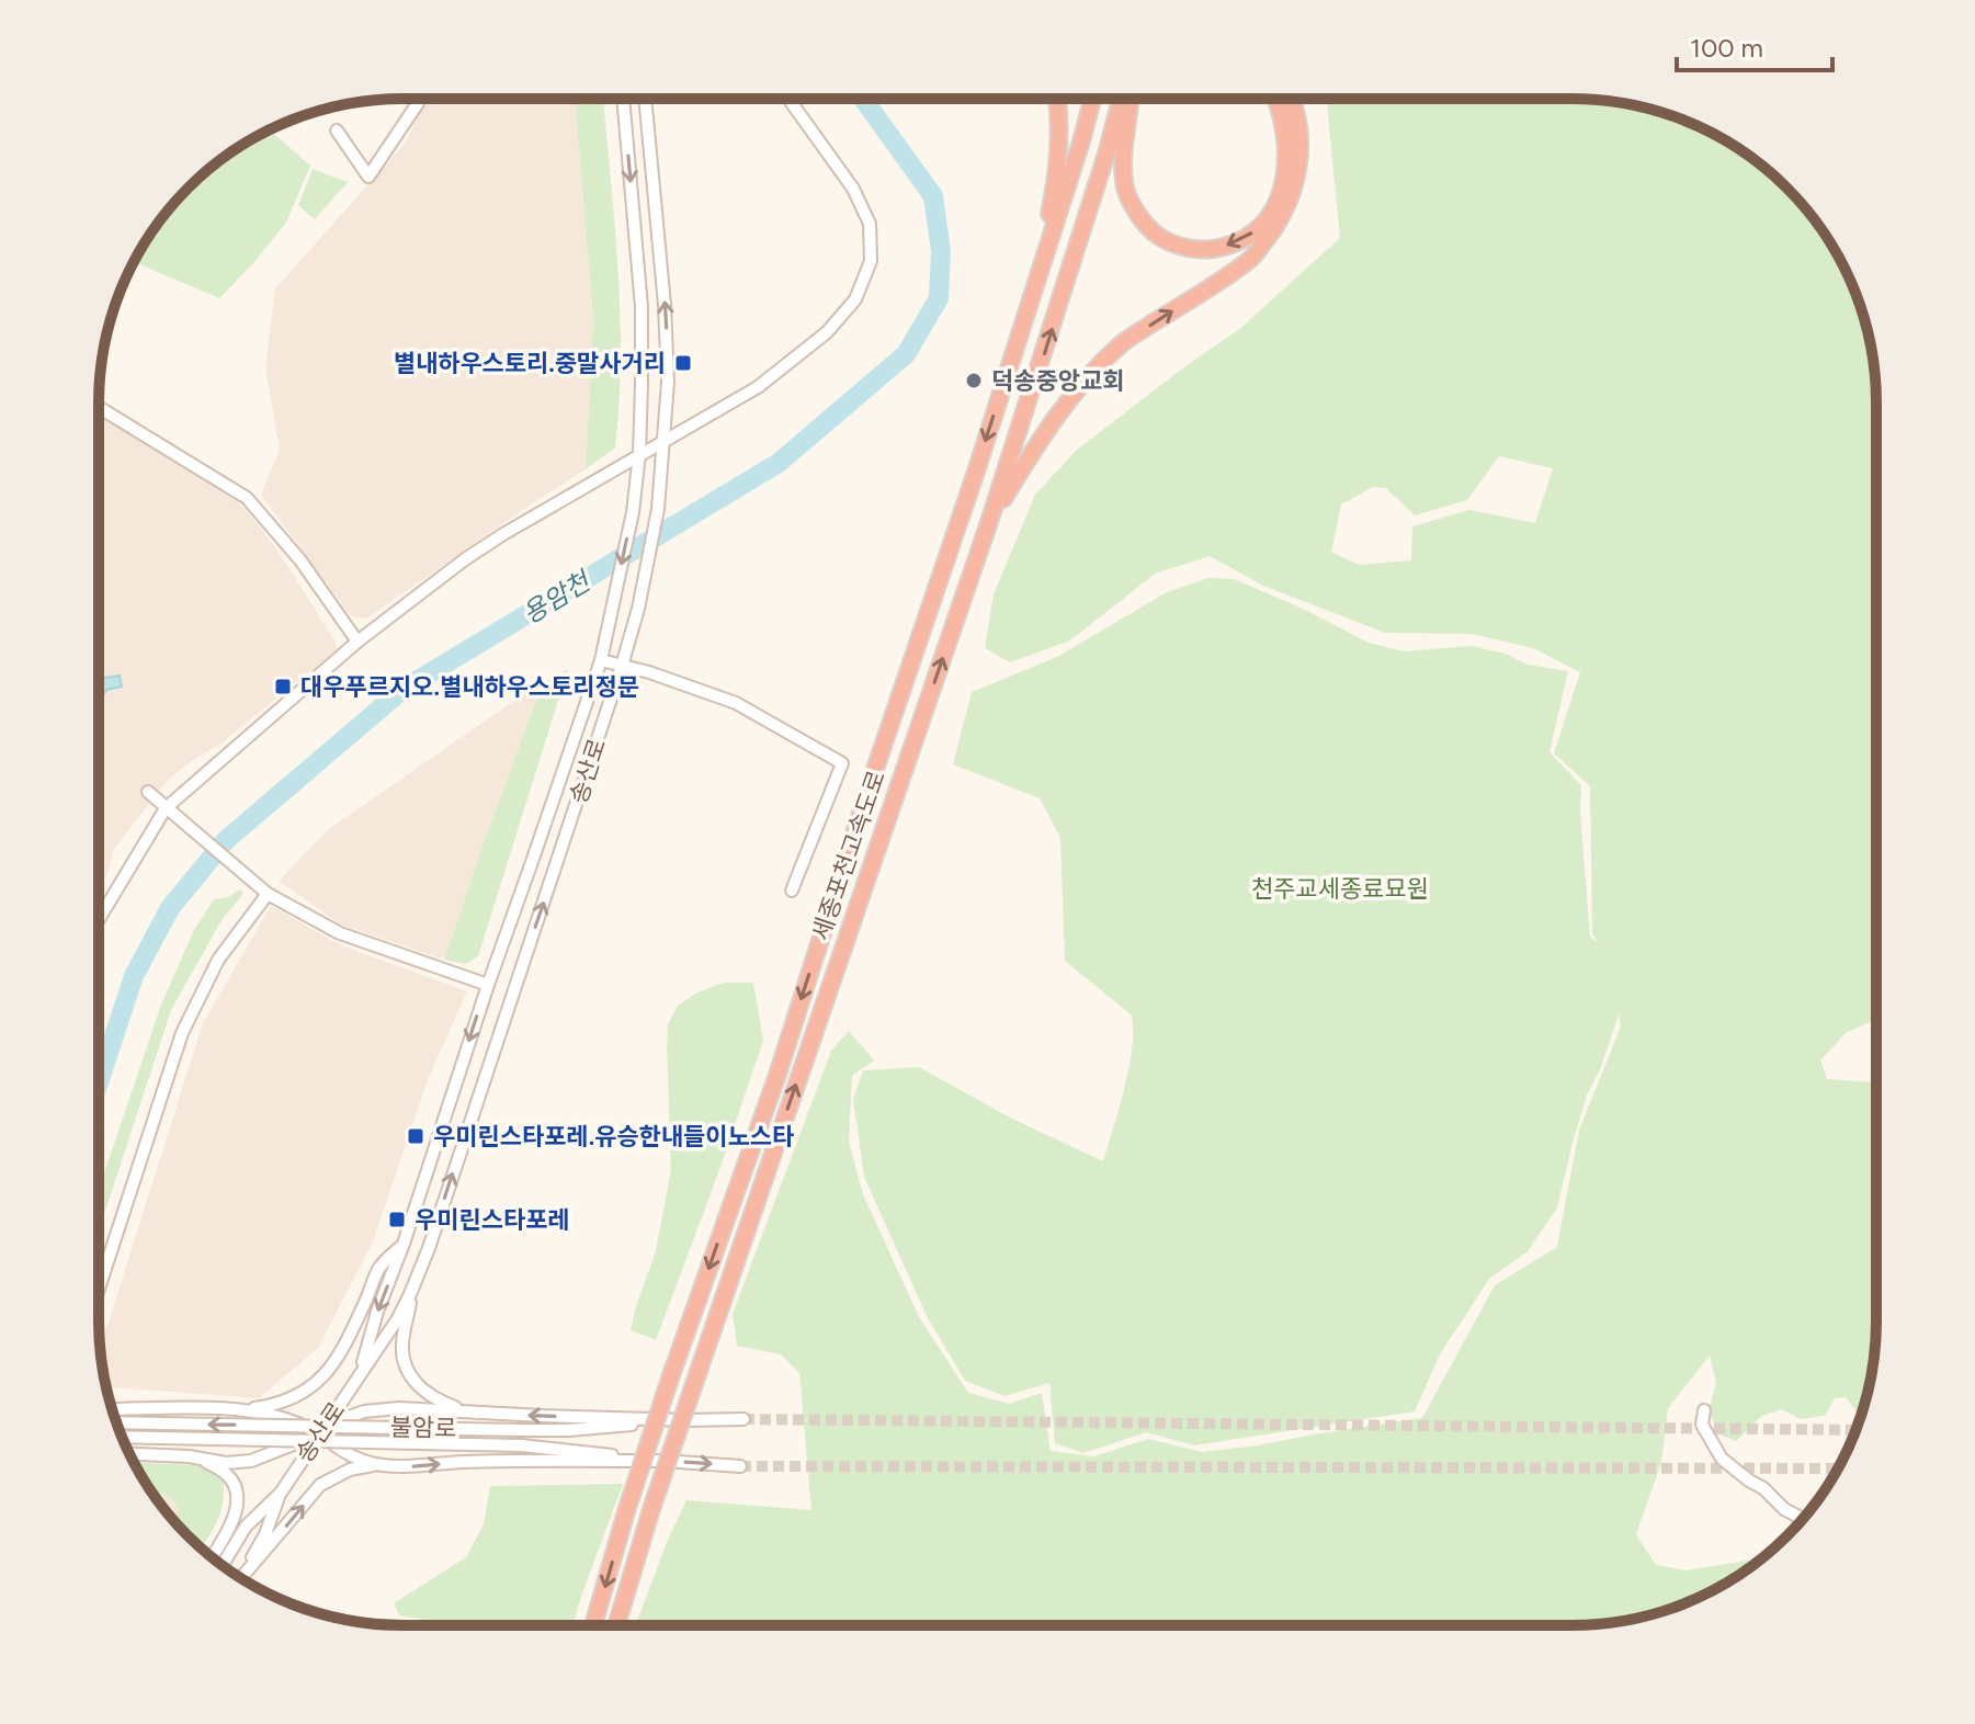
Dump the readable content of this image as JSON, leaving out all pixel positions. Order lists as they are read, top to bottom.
{
  "streets": {
    "highway": ["세종포천고속도로"],
    "street": ["송산로", "불암로"]
  },
  "water": ["용암천"],
  "parks": ["천주교세종료묘원"],
  "places": {
    "transit": [
      "별내하우스토리.중말사거리",
      "대우푸르지오.별내하우스토리정문",
      "우미린스타포레.유승한내들이노스타",
      "우미린스타포레"
    ],
    "other": ["덕송중앙교회"]
  },
  "scale_bar": "100 m"
}
